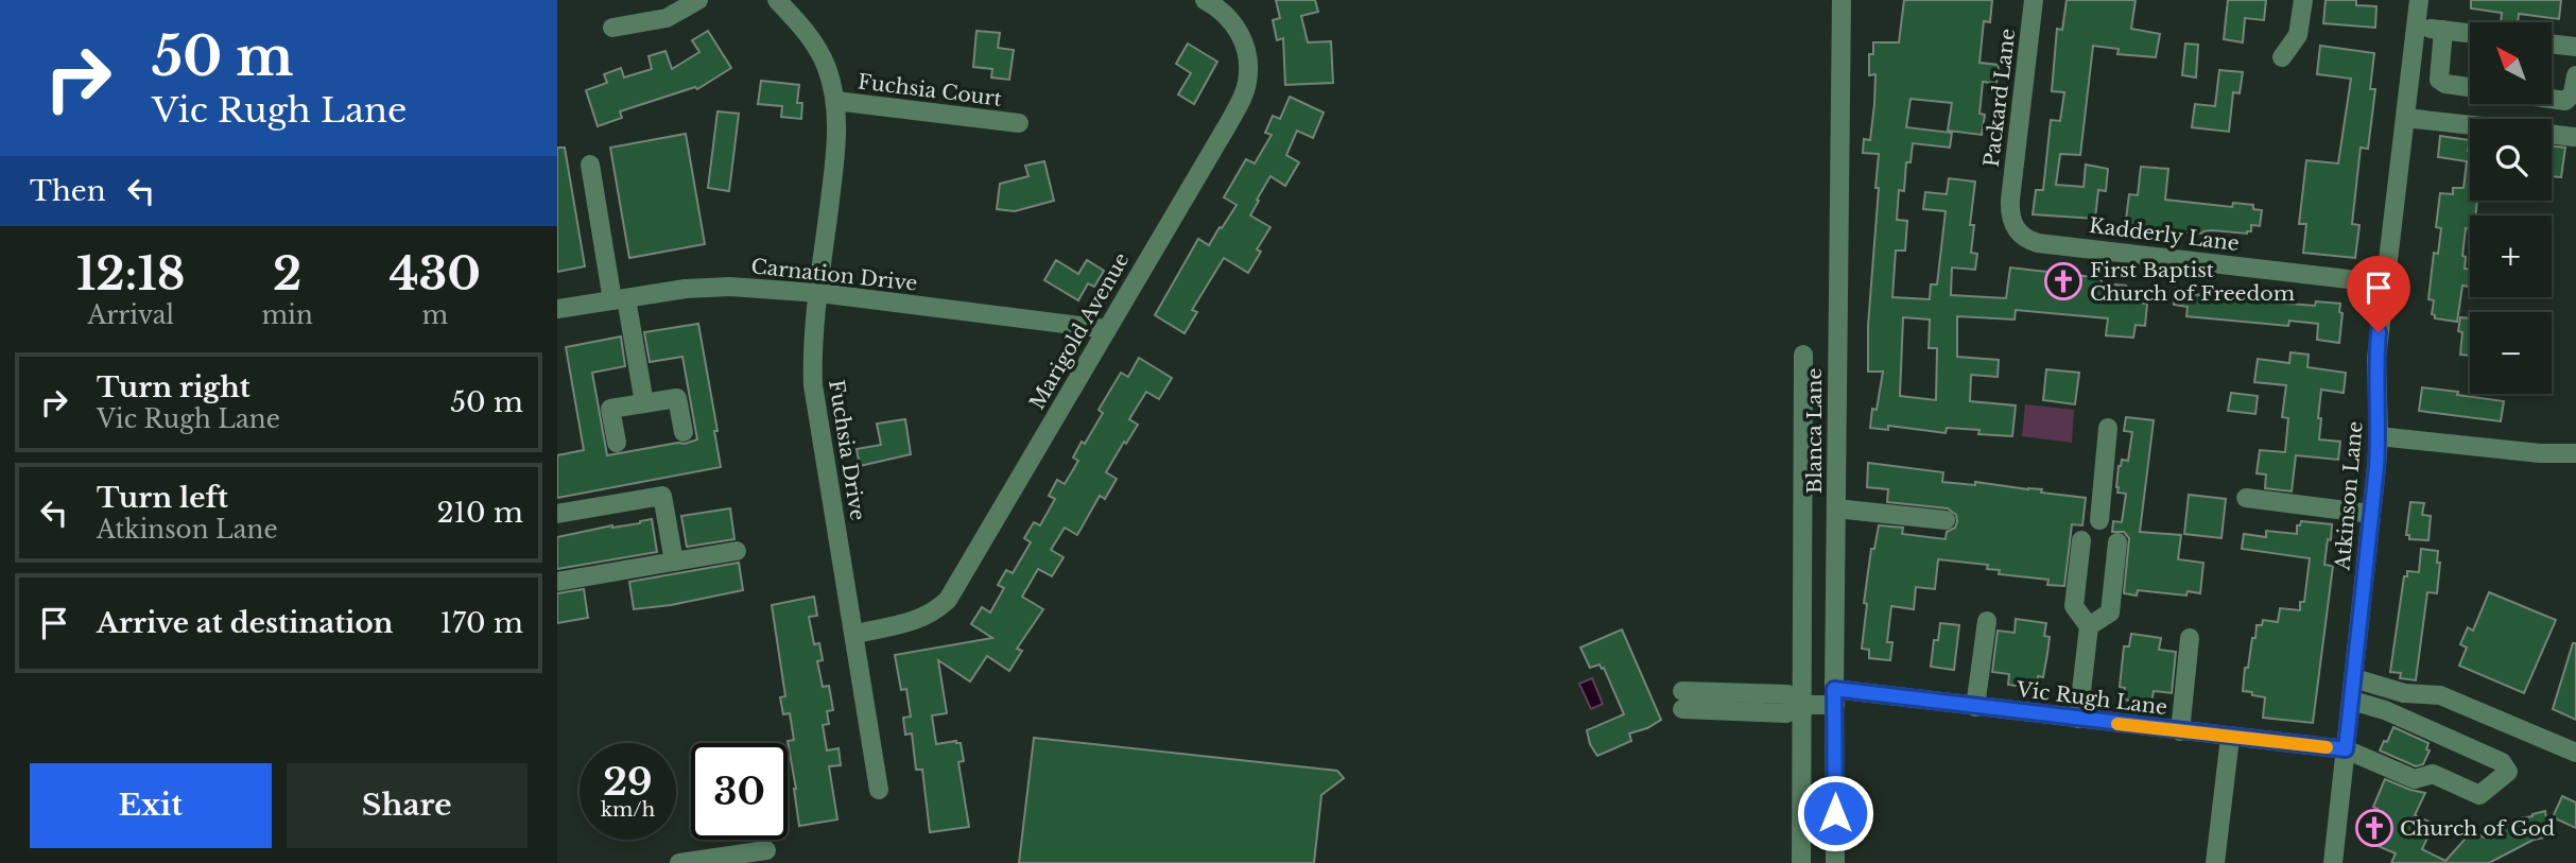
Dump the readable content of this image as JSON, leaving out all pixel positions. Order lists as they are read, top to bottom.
{
  "streets": {
    "street": [
      "Fuchsia Court",
      "Packard Lane",
      "Kadderly Lane",
      "Carnation Drive",
      "Marigold Avenue",
      "Blanca Lane",
      "Fuchsia Drive",
      "Atkinson Lane",
      "Vic Rugh Lane"
    ]
  },
  "crossings": [
    ["Fuchsia Court", "Fuchsia Drive"],
    ["Packard Lane", "Kadderly Lane"],
    ["Kadderly Lane", "Atkinson Lane"],
    ["Carnation Drive", "Marigold Avenue"],
    ["Carnation Drive", "Fuchsia Drive"],
    ["Marigold Avenue", "Fuchsia Drive"],
    ["Blanca Lane", "Vic Rugh Lane"],
    ["Atkinson Lane", "Vic Rugh Lane"]
  ],
  "places": {
    "church": ["First Baptist Church of Freedom", "Church of God"]
  },
  "north": "top left",
  "page": {
    "turn": ["50 m", "Vic Rugh Lane"],
    "map_buttons": ["+", "−"],
    "then": "Then",
    "eta": [
      "12:18",
      "Arrival",
      "2",
      "min",
      "430",
      "m"
    ],
    "list": [
      {
        "name": "Turn right",
        "note": "Vic Rugh Lane",
        "value": "50 m"
      },
      {
        "name": "Turn left",
        "note": "Atkinson Lane",
        "value": "210 m"
      },
      {
        "name": "Arrive at destination",
        "value": "170 m"
      }
    ],
    "speed": "29 km/h",
    "limit": "30",
    "buttons": ["Exit", "Share"]
  }
}
